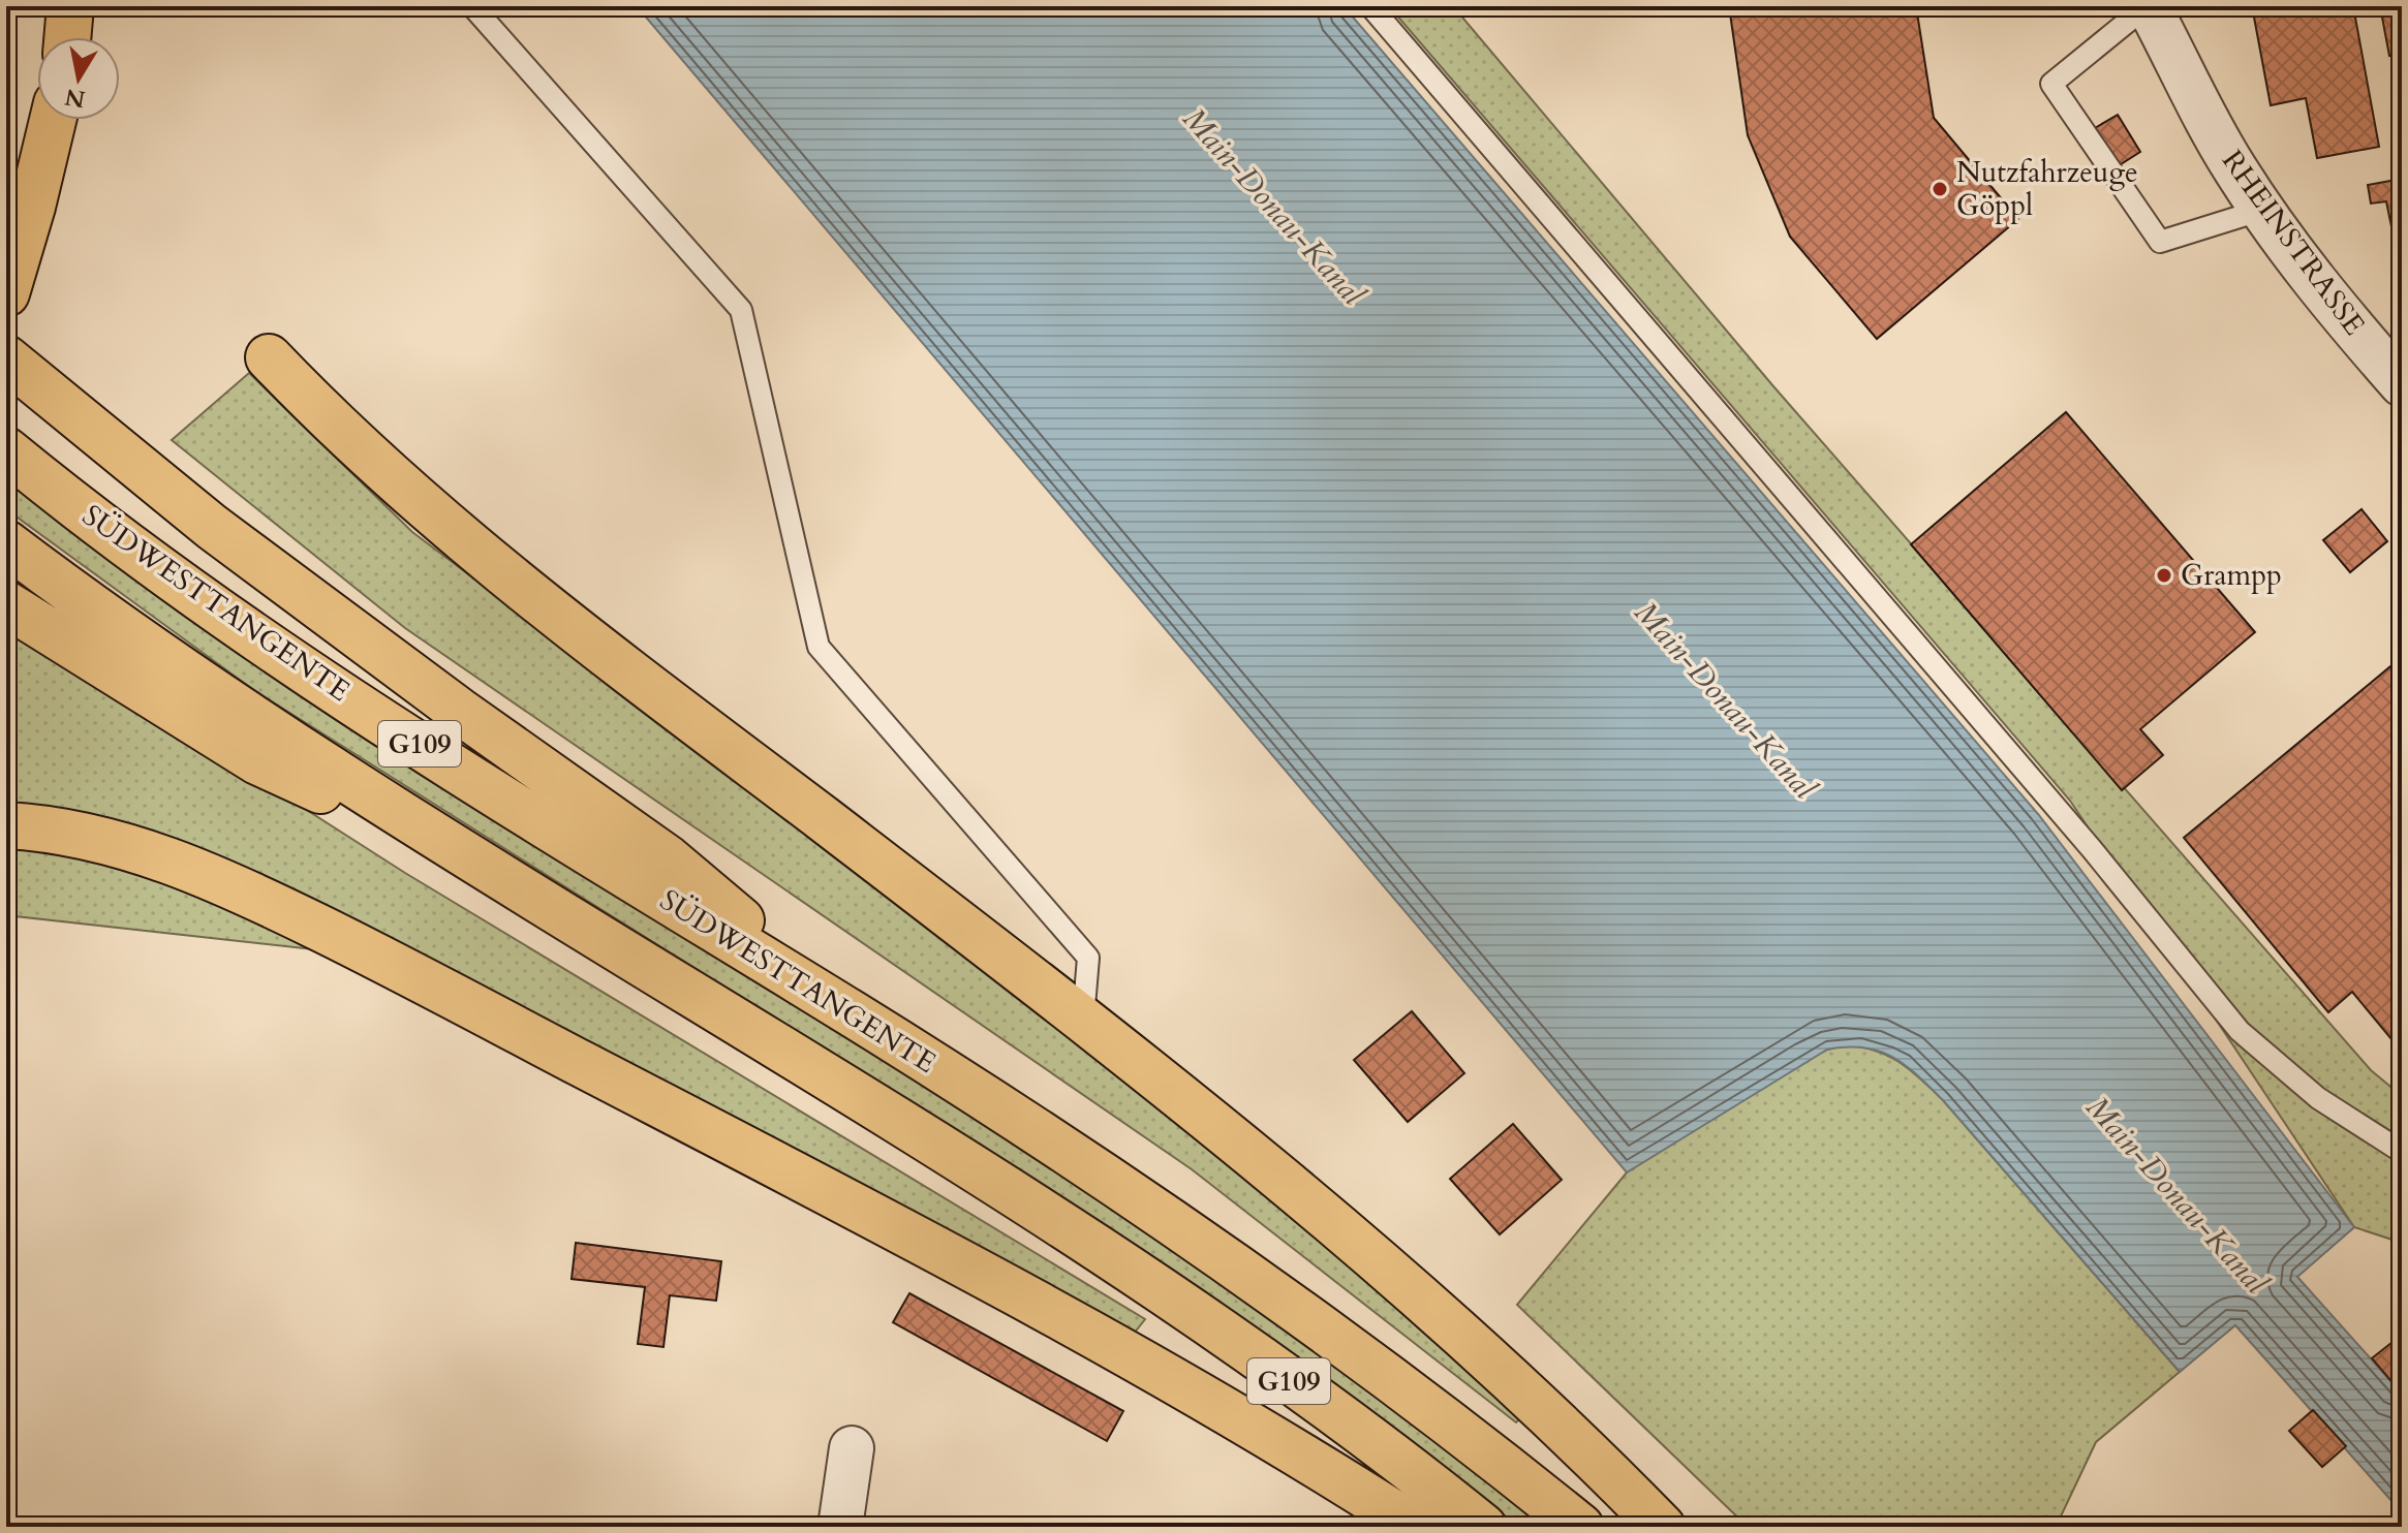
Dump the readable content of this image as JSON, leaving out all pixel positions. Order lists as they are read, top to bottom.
{
  "streets": {
    "highway": ["SÜDWESTTANGENTE", "G109"],
    "street": ["RHEINSTRASSE"]
  },
  "water": ["Main-Donau-Kanal"],
  "places": ["Nutzfahrzeuge Göppl", "Grampp"],
  "north": "bottom"
}
